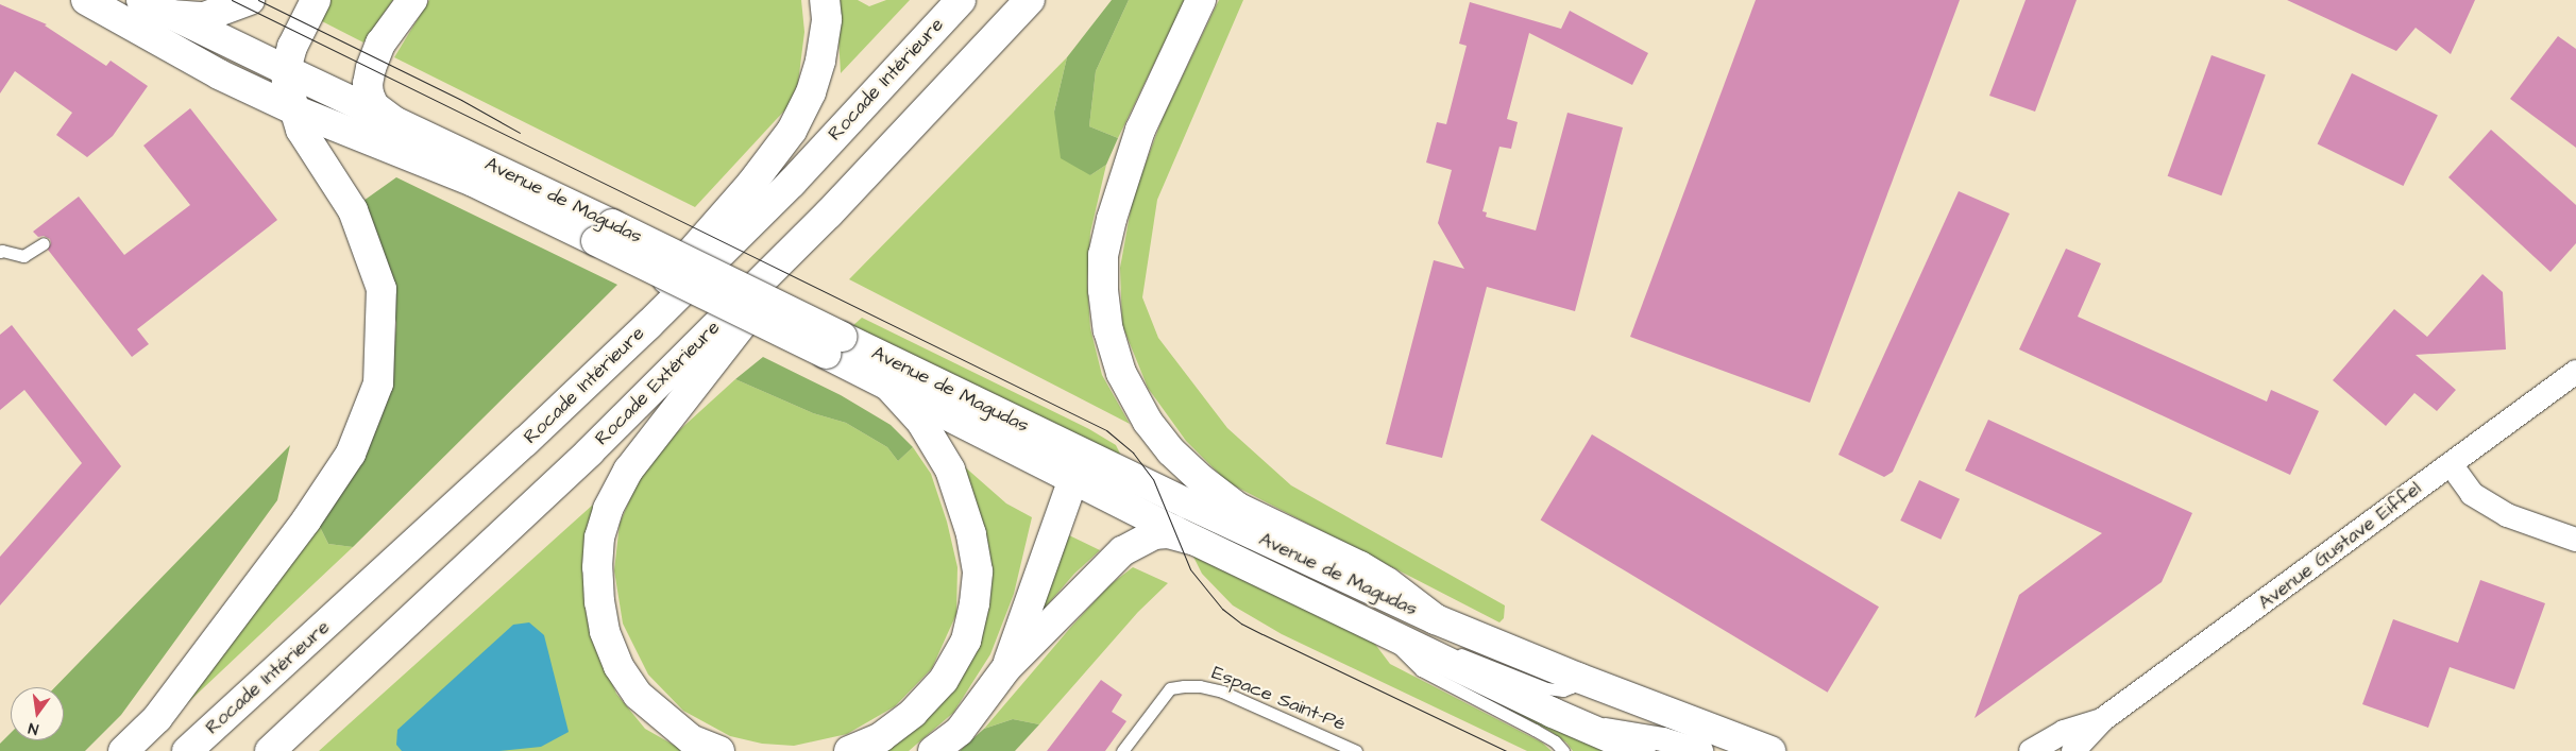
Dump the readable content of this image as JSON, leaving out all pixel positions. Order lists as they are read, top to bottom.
{
  "streets": {
    "main road": ["Rocade Intérieure", "Avenue de Magudas", "Rocade Extérieure"],
    "street": ["Avenue Gustave Eiffel"],
    "lane": ["Espace Saint-Pé"]
  },
  "north": "bottom"
}
